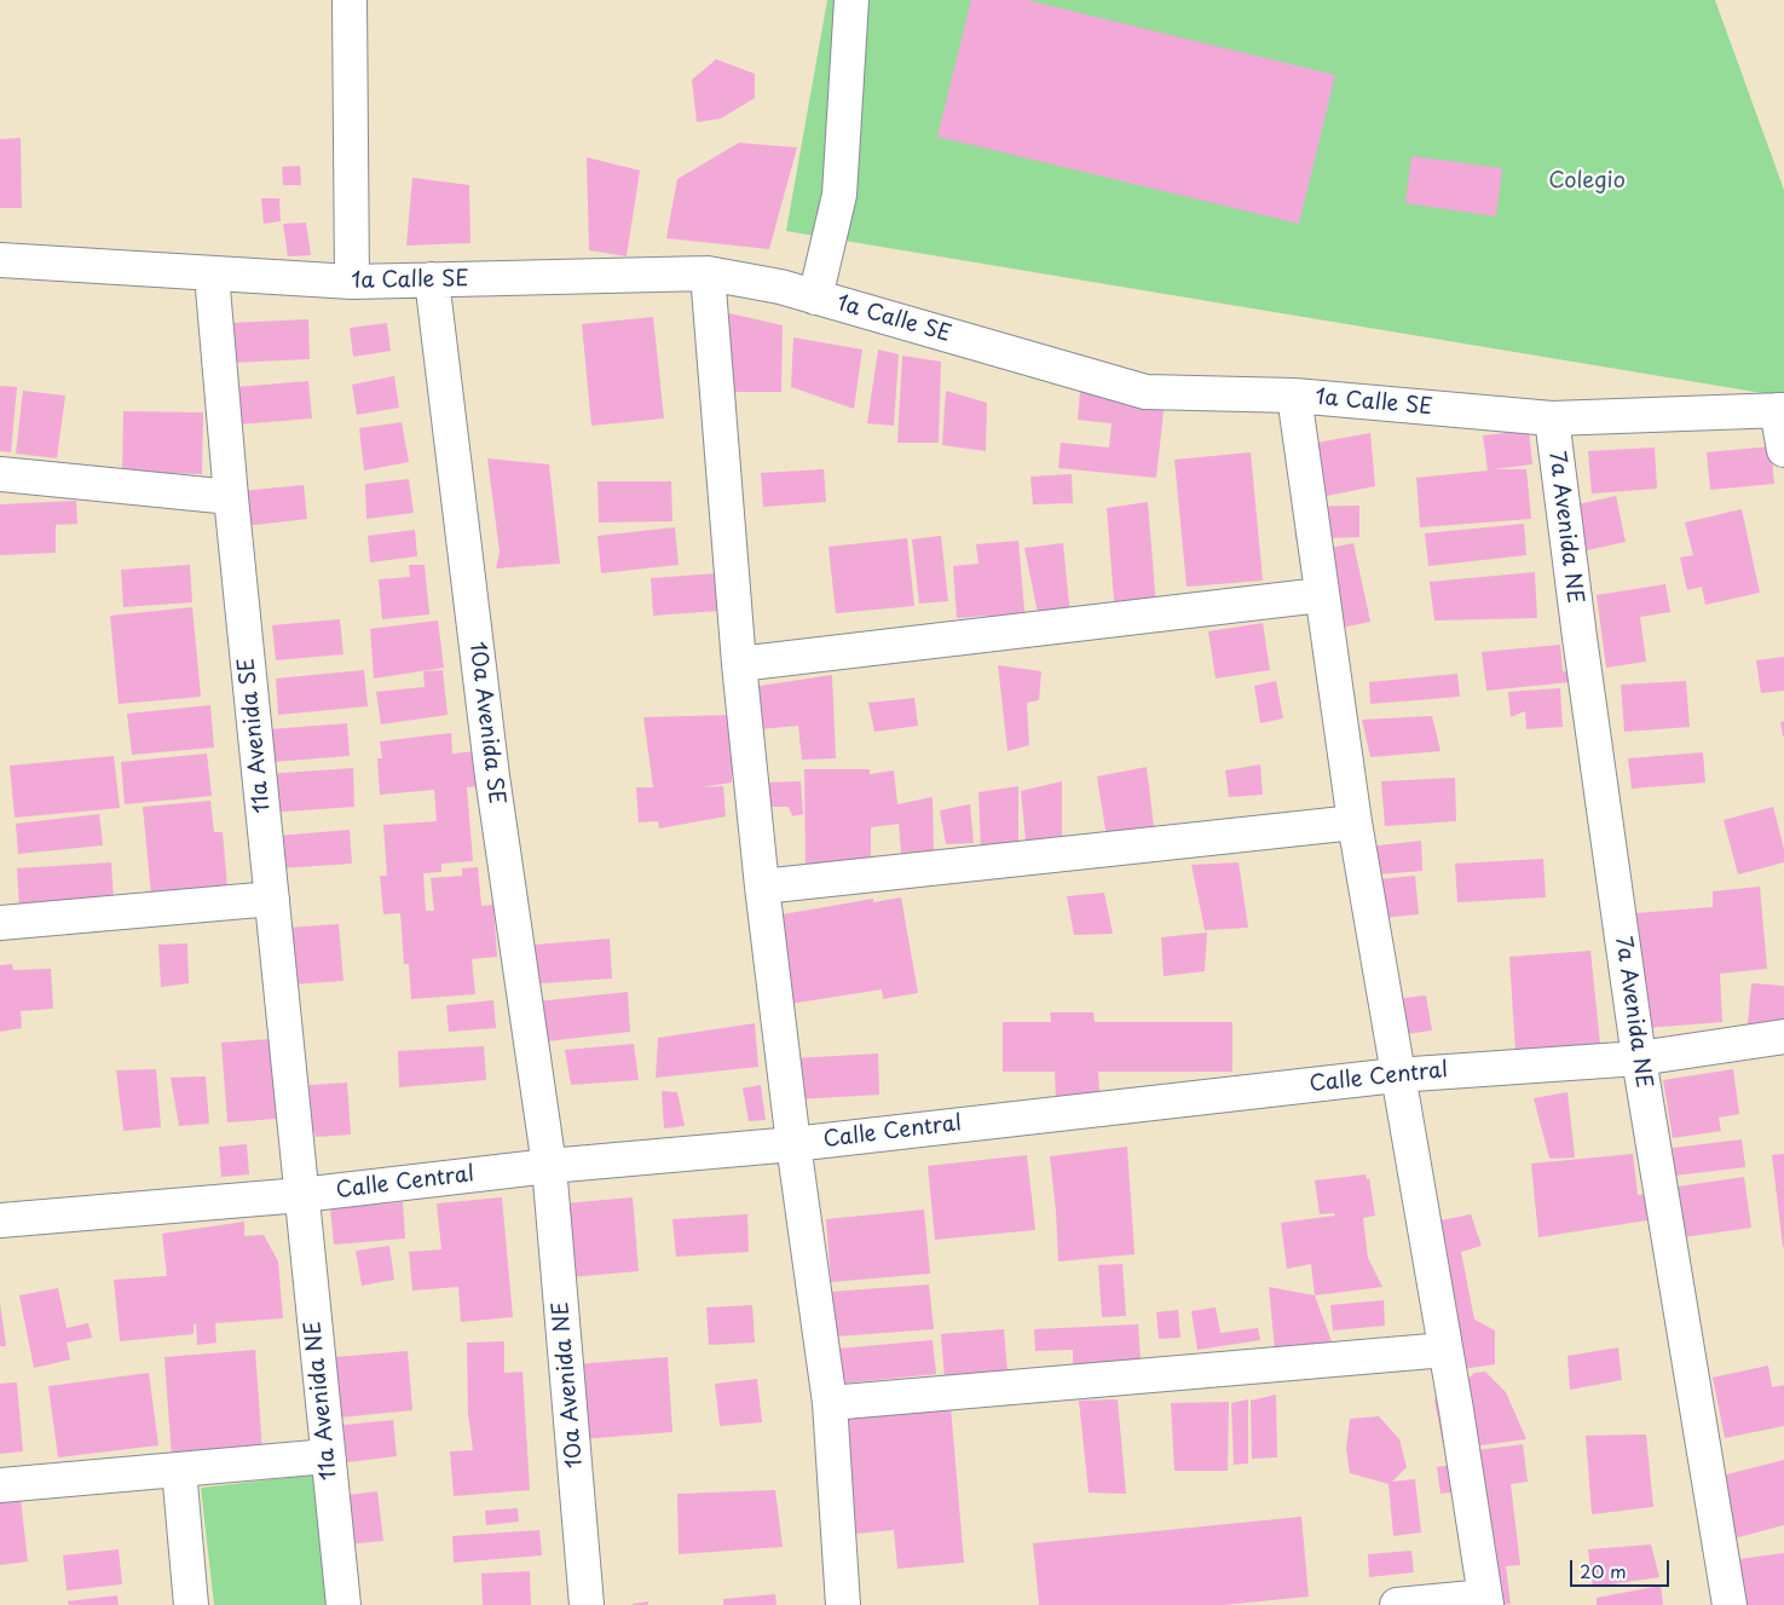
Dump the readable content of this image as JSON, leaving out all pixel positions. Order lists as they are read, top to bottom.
{
  "streets": {
    "street": [
      "1a Calle SE",
      "7a Avenida NE",
      "10a Avenida SE",
      "11a Avenida SE",
      "Calle Central",
      "10a Avenida NE",
      "11a Avenida NE"
    ]
  },
  "crossings": [
    ["1a Calle SE", "7a Avenida NE"],
    ["1a Calle SE", "10a Avenida SE"],
    ["1a Calle SE", "11a Avenida SE"],
    ["7a Avenida NE", "Calle Central"],
    ["10a Avenida SE", "Calle Central"],
    ["10a Avenida SE", "10a Avenida NE"],
    ["11a Avenida SE", "Calle Central"],
    ["11a Avenida SE", "11a Avenida NE"],
    ["Calle Central", "10a Avenida NE"],
    ["Calle Central", "11a Avenida NE"]
  ],
  "parks": ["Colegio"],
  "scale_bar": "20 m"
}
